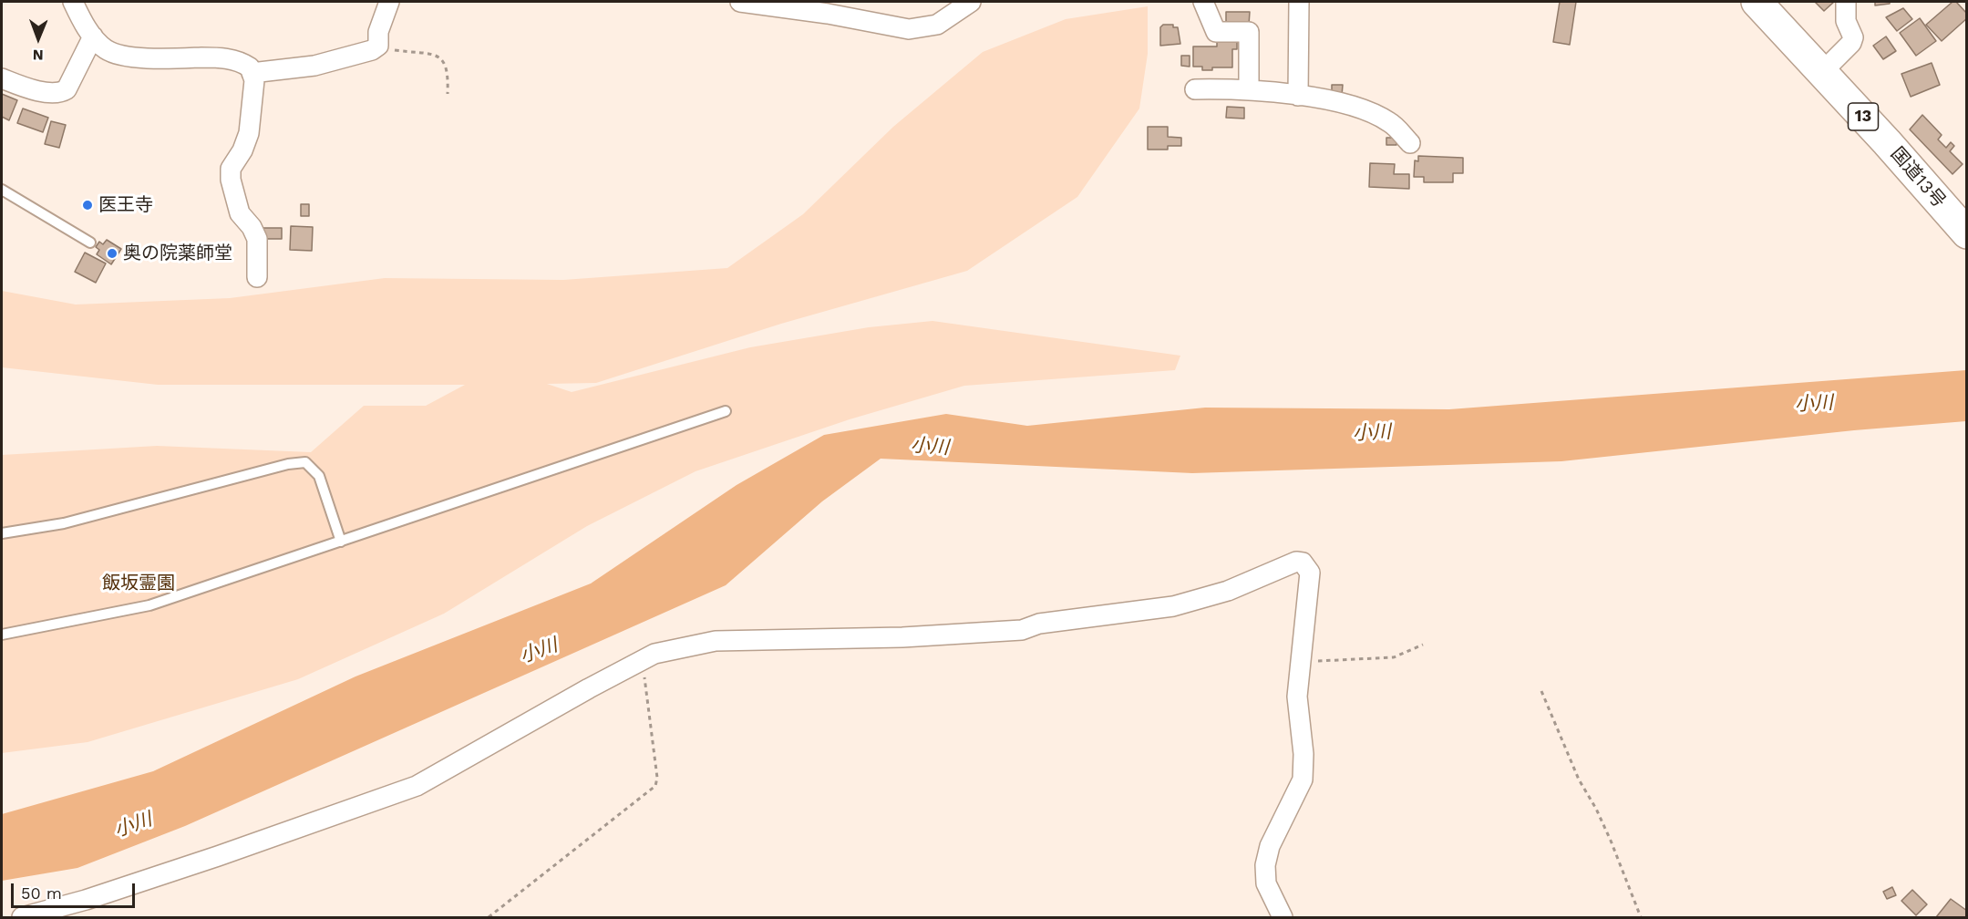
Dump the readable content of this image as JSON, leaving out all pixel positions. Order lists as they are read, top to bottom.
{
  "streets": {
    "highway": ["13", "国道13号"]
  },
  "water": ["小川"],
  "parks": ["飯坂霊園"],
  "places": ["医王寺", "奥の院薬師堂"],
  "scale_bar": "50 m",
  "north": "bottom"
}
